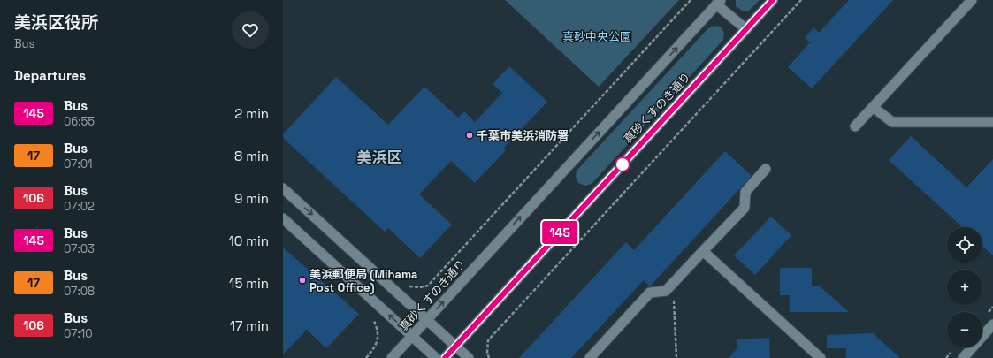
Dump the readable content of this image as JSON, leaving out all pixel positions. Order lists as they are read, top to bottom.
{
  "streets": {
    "street": ["真砂くすのき通り"]
  },
  "districts": ["美浜区"],
  "parks": ["真砂中央公園"],
  "places": ["千葉市美浜消防署", "美浜郵便局 (Mihama Post Office)"],
  "lines": ["bus line 145"],
  "page": {
    "heading": [
      ["美浜区役所", "Bus"],
      "Departures"
    ],
    "on_map": "145",
    "list": [
      {
        "mark": "145",
        "name": "Bus",
        "note": "06:55",
        "value": "2 min"
      },
      {
        "mark": "17",
        "name": "Bus",
        "note": "07:01",
        "value": "8 min"
      },
      {
        "mark": "106",
        "name": "Bus",
        "note": "07:02",
        "value": "9 min"
      },
      {
        "mark": "145",
        "name": "Bus",
        "note": "07:03",
        "value": "10 min"
      },
      {
        "mark": "17",
        "name": "Bus",
        "note": "07:08",
        "value": "15 min"
      },
      {
        "mark": "106",
        "name": "Bus",
        "note": "07:10",
        "value": "17 min"
      }
    ],
    "map_buttons": ["+", "−"]
  }
}
